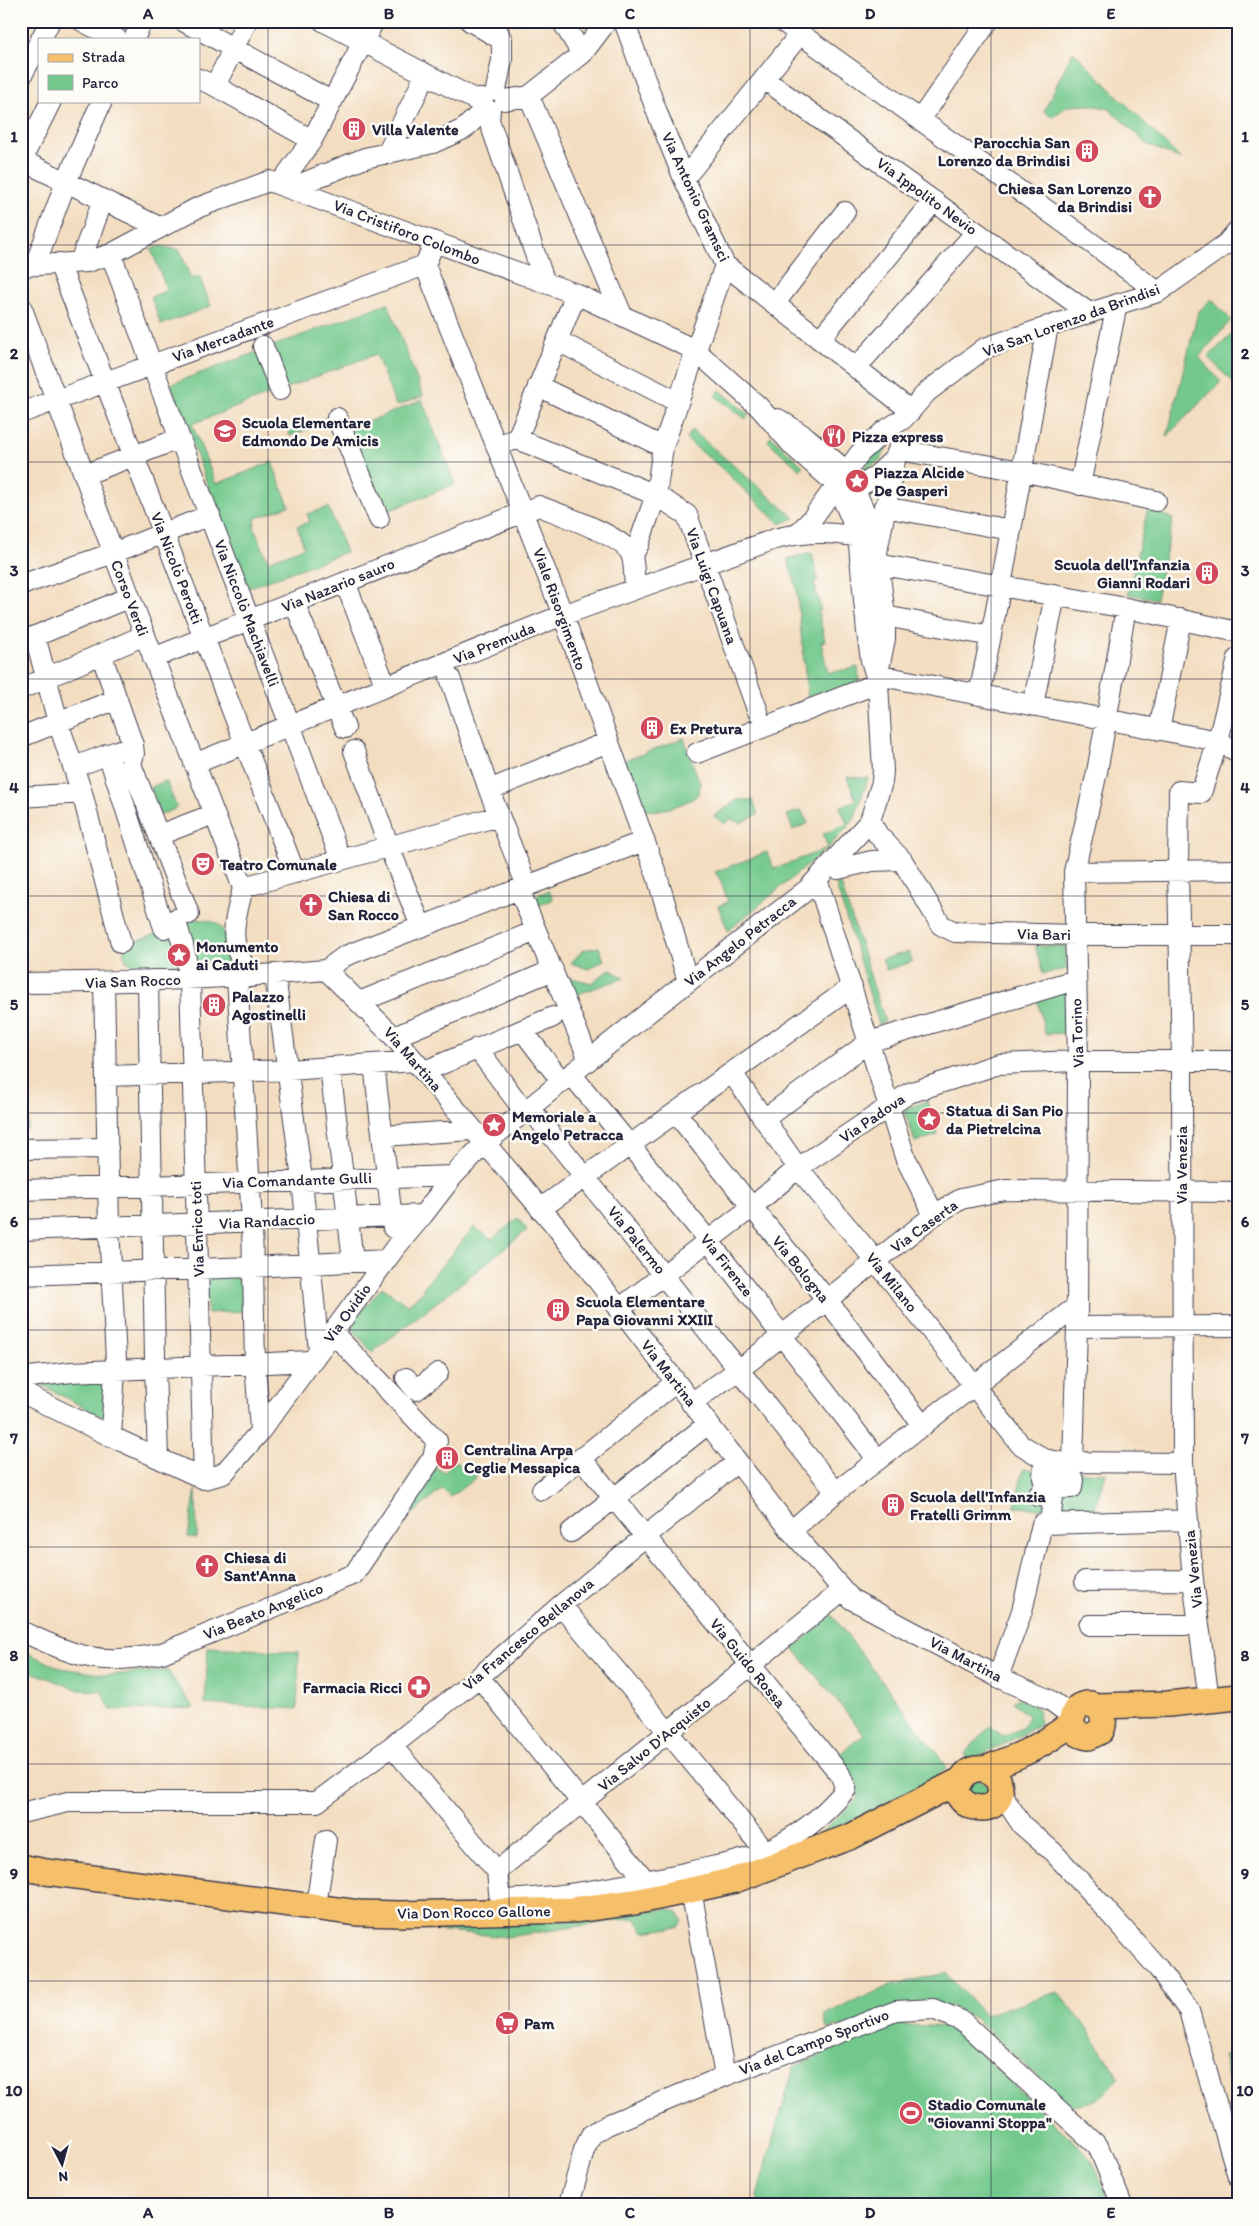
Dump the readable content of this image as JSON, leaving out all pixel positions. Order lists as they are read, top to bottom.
{
  "streets": {
    "main road": ["Via Don Rocco Gallone"],
    "street": [
      "Via Ippolito Nevio",
      "Via Antonio Gramsci",
      "Via Cristiforo Colombo",
      "Via San Lorenzo da Brindisi",
      "Via Mercadante",
      "Via Nicolò Perotti",
      "Via Nazario sauro",
      "Via Luigi Capuana",
      "Corso Verdi",
      "Viale Risorgimento",
      "Via Niccolò Machiavelli",
      "Via Premuda",
      "Via Bari",
      "Via Angelo Petracca",
      "Via San Rocco",
      "Via Torino",
      "Via Martina",
      "Via Padova",
      "Via Venezia",
      "Via Comandante Gulli",
      "Via Randaccio",
      "Via Caserta",
      "Via Enrico toti",
      "Via Palermo",
      "Via Firenze",
      "Via Bologna",
      "Via Milano",
      "Via Ovidio",
      "Via Beato Angelico",
      "Via Francesco Bellanova",
      "Via Guido Rossa",
      "Via Salvo D'Acquisto",
      "Via del Campo Sportivo"
    ]
  },
  "crossings": [
    ["Via Ippolito Nevio", "Via San Lorenzo da Brindisi"],
    ["Via Antonio Gramsci", "Via San Lorenzo da Brindisi"],
    ["Via Cristiforo Colombo", "Via San Lorenzo da Brindisi"],
    ["Via Mercadante", "Via Nicolò Perotti"],
    ["Via Mercadante", "Corso Verdi"],
    ["Via Mercadante", "Viale Risorgimento"],
    ["Via Mercadante", "Via Niccolò Machiavelli"],
    ["Via Nicolò Perotti", "Via Nazario sauro"],
    ["Via Nicolò Perotti", "Via Premuda"],
    ["Via Nazario sauro", "Corso Verdi"],
    ["Via Nazario sauro", "Viale Risorgimento"],
    ["Via Nazario sauro", "Via Niccolò Machiavelli"],
    ["Via Luigi Capuana", "Via Premuda"],
    ["Corso Verdi", "Via Premuda"],
    ["Viale Risorgimento", "Via Premuda"],
    ["Viale Risorgimento", "Via Angelo Petracca"],
    ["Via Niccolò Machiavelli", "Via Premuda"],
    ["Via Premuda", "Via Torino"],
    ["Via Bari", "Via Angelo Petracca"],
    ["Via Bari", "Via Torino"],
    ["Via Bari", "Via Venezia"],
    ["Via Angelo Petracca", "Via Martina"],
    ["Via Angelo Petracca", "Via Palermo"],
    ["Via Angelo Petracca", "Via Firenze"],
    ["Via Angelo Petracca", "Via Ovidio"],
    ["Via San Rocco", "Via Martina"],
    ["Via San Rocco", "Via Enrico toti"],
    ["Via Torino", "Via Padova"],
    ["Via Torino", "Via Caserta"],
    ["Via Torino", "Via Milano"],
    ["Via Martina", "Via Padova"],
    ["Via Martina", "Via Caserta"],
    ["Via Martina", "Via Ovidio"],
    ["Via Martina", "Via Francesco Bellanova"],
    ["Via Martina", "Via Salvo D'Acquisto"],
    ["Via Padova", "Via Venezia"],
    ["Via Padova", "Via Palermo"],
    ["Via Padova", "Via Firenze"],
    ["Via Padova", "Via Bologna"],
    ["Via Padova", "Via Milano"],
    ["Via Venezia", "Via Caserta"],
    ["Via Venezia", "Via Milano"],
    ["Via Comandante Gulli", "Via Enrico toti"],
    ["Via Comandante Gulli", "Via Ovidio"],
    ["Via Randaccio", "Via Enrico toti"],
    ["Via Randaccio", "Via Ovidio"],
    ["Via Caserta", "Via Palermo"],
    ["Via Caserta", "Via Firenze"],
    ["Via Caserta", "Via Bologna"],
    ["Via Caserta", "Via Milano"],
    ["Via Enrico toti", "Via Ovidio"],
    ["Via Ovidio", "Via Beato Angelico"],
    ["Via Francesco Bellanova", "Via Guido Rossa"],
    ["Via Guido Rossa", "Via Salvo D'Acquisto"],
    ["Via Guido Rossa", "Via Don Rocco Gallone"]
  ],
  "places": {
    "building": [
      "Villa Valente",
      "Parocchia San Lorenzo da Brindisi",
      "Scuola dell'Infanzia Gianni Rodari",
      "Ex Pretura",
      "Palazzo Agostinelli",
      "Scuola Elementare Papa Giovanni XXIII",
      "Centralina Arpa Ceglie Messapica",
      "Scuola dell'Infanzia Fratelli Grimm"
    ],
    "church": ["Chiesa San Lorenzo da Brindisi", "Chiesa di San Rocco", "Chiesa di Sant'Anna"],
    "school or university": ["Scuola Elementare Edmondo De Amicis"],
    "restaurant": ["Pizza express"],
    "place": [
      "Piazza Alcide De Gasperi",
      "Monumento ai Caduti",
      "Statua di San Pio da Pietrelcina",
      "Memoriale a Angelo Petracca"
    ],
    "theatre": ["Teatro Comunale"],
    "pharmacy": ["Farmacia Ricci"],
    "supermarket": ["Pam"],
    "sports": ["Stadio Comunale \"Giovanni Stoppa\""]
  },
  "legend": ["Strada", "Parco"],
  "north": "bottom",
  "grid": {
    "columns": [
      "A",
      "B",
      "C",
      "D",
      "E"
    ],
    "rows": [
      "1",
      "2",
      "3",
      "4",
      "5",
      "6",
      "7",
      "8",
      "9",
      "10"
    ]
  }
}
